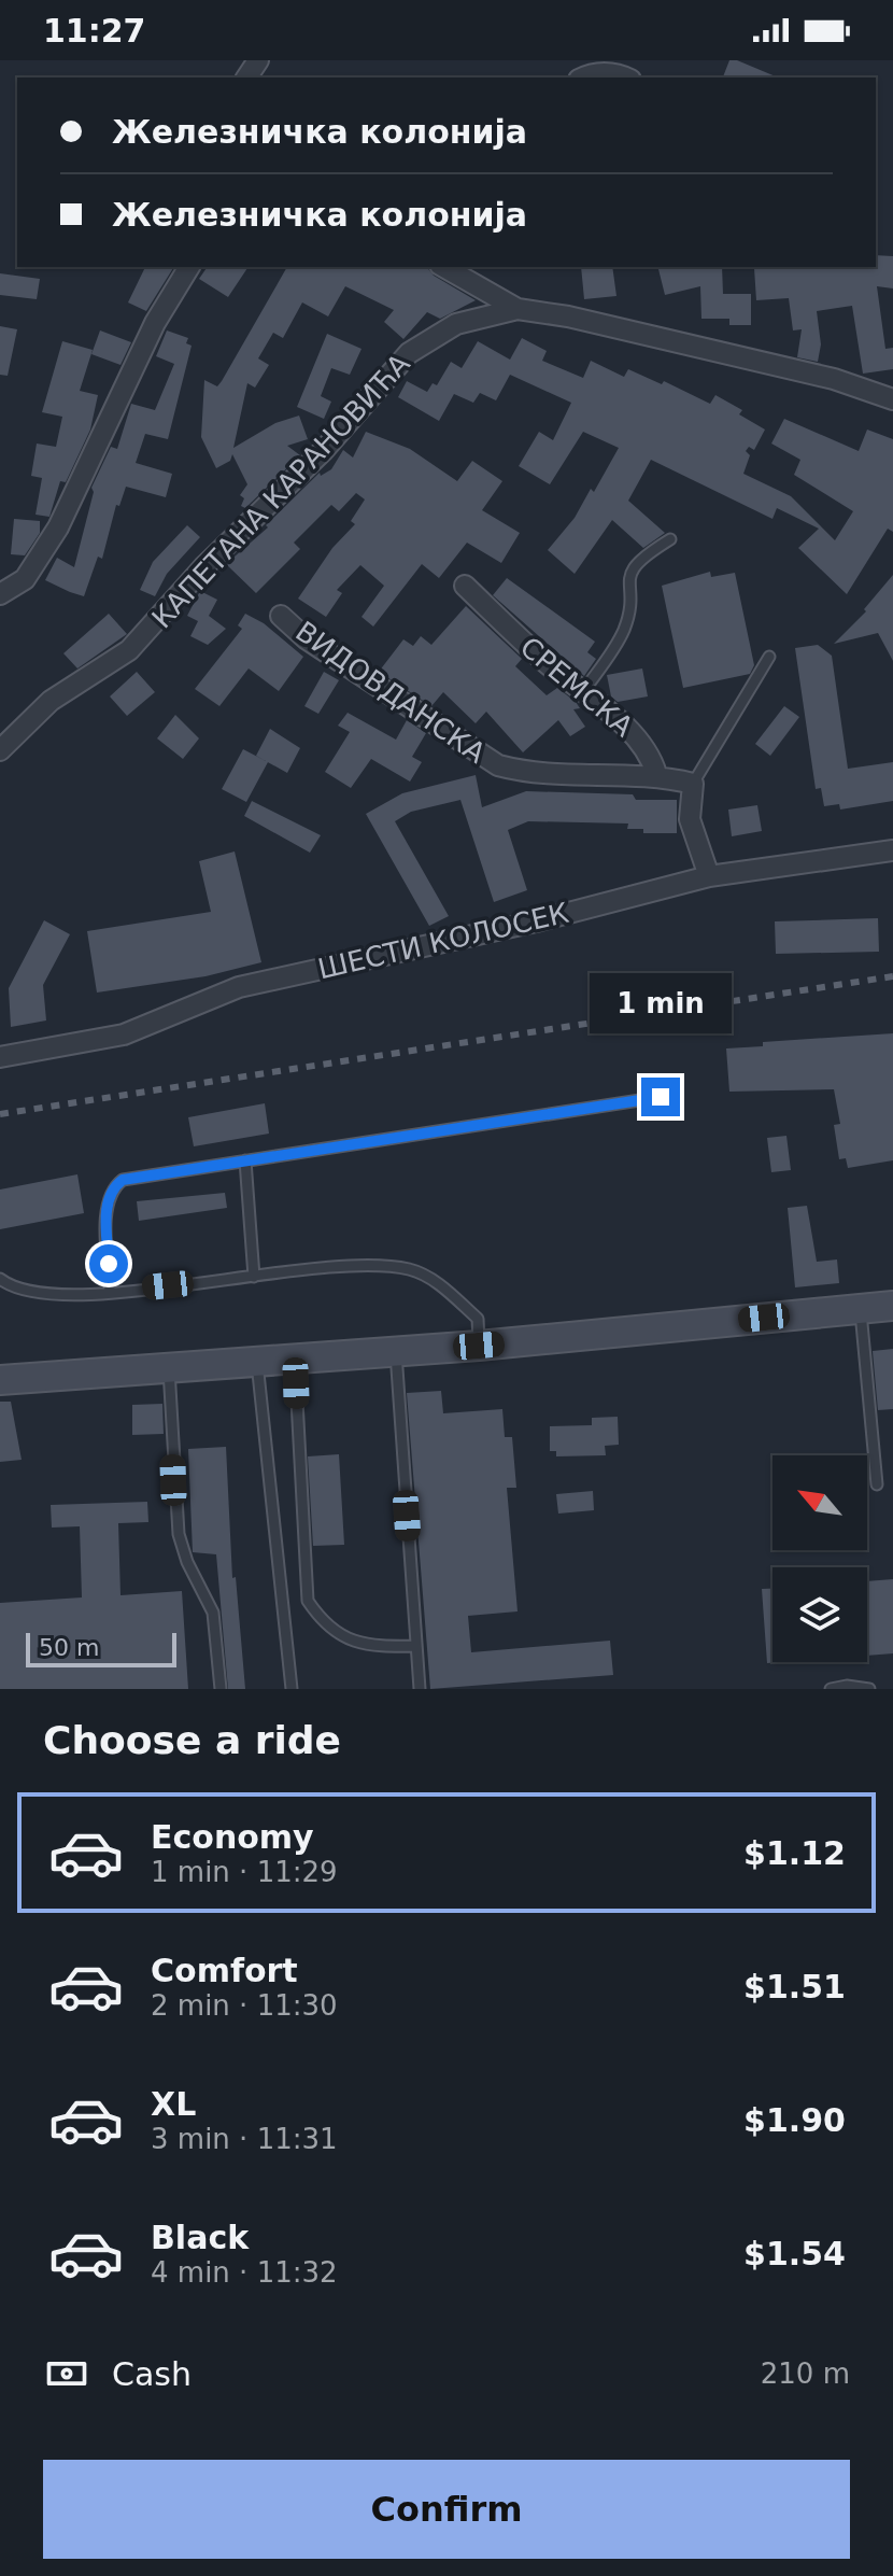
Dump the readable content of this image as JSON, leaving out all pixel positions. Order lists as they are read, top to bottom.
{
  "streets": {
    "street": [
      "КАПЕТАНА КАРАНОВИЋА",
      "СРЕМСКА",
      "ВИДОВДАНСКА",
      "ШЕСТИ КОЛОСЕК"
    ]
  },
  "crossings": [
    ["СРЕМСКА", "ВИДОВДАНСКА"]
  ],
  "scale_bar": "50 m",
  "north": "top left",
  "page": {
    "status": "11:27",
    "banner": ["Железничка колонија", "Железничка колонија"],
    "bubble": "1 min",
    "scale": "50 m",
    "heading": "Choose a ride",
    "list": [
      {
        "name": "Economy",
        "note": "1 min · 11:29",
        "value": "$1.12"
      },
      {
        "name": "Comfort",
        "note": "2 min · 11:30",
        "value": "$1.51"
      },
      {
        "name": "XL",
        "note": "3 min · 11:31",
        "value": "$1.90"
      },
      {
        "name": "Black",
        "note": "4 min · 11:32",
        "value": "$1.54"
      }
    ],
    "pay": ["Cash", "210 m"],
    "buttons": "Confirm"
  }
}
